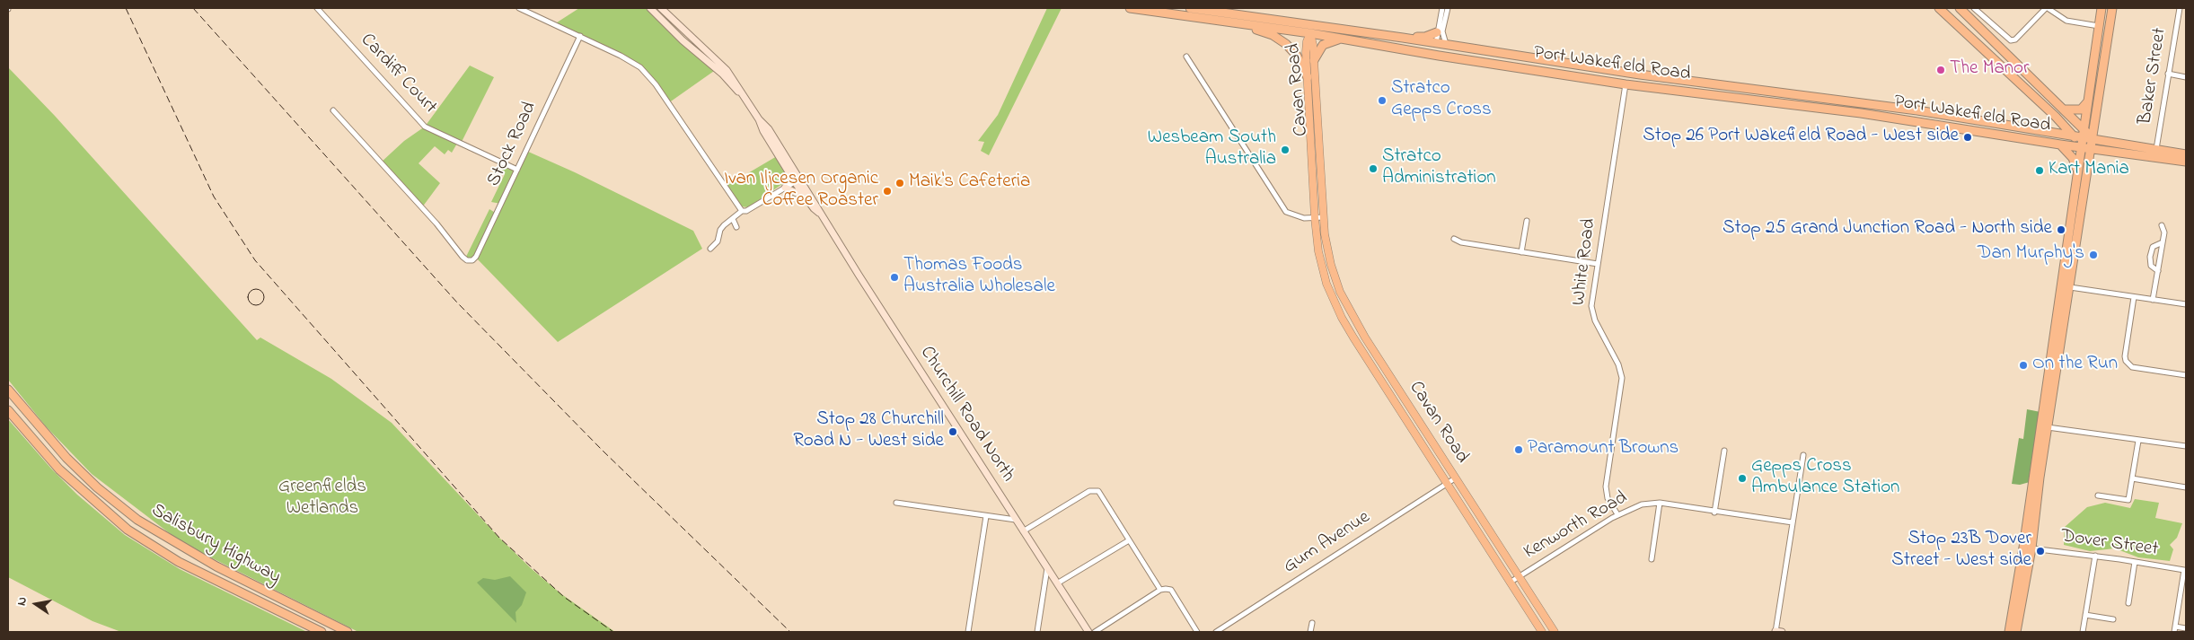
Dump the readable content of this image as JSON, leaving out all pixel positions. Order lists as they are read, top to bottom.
{
  "streets": {
    "highway": ["Port Wakefield Road", "Salisbury Highway"],
    "main road": ["Cavan Road"],
    "street": [
      "Cardiff Court",
      "Baker Street",
      "Stock Road",
      "White Road",
      "Churchill Road North",
      "Kenworth Road",
      "Gum Avenue",
      "Dover Street"
    ]
  },
  "crossings": [
    ["Port Wakefield Road", "Cavan Road"],
    ["Port Wakefield Road", "White Road"],
    ["Cardiff Court", "Stock Road"],
    ["Cavan Road", "Kenworth Road"],
    ["Cavan Road", "Gum Avenue"],
    ["White Road", "Kenworth Road"]
  ],
  "parks": ["Greenfields Wetlands"],
  "places": [
    "The Manor",
    "Stratco Gepps Cross",
    "Stop 26 Port Wakefield Road - West side",
    "Wesbeam South Australia",
    "Stratco Administration",
    "Kart Mania",
    "Maik's Cafeteria",
    "Ivan Iljcesen Organic Coffee Roaster",
    "Stop 25 Grand Junction Road - North side",
    "Dan Murphy's",
    "Thomas Foods Australia Wholesale",
    "On the Run",
    "Stop 28 Churchill Road N - West side",
    "Paramount Browns",
    "Gepps Cross Ambulance Station",
    "Stop 23B Dover Street - West side"
  ],
  "north": "left"
}
